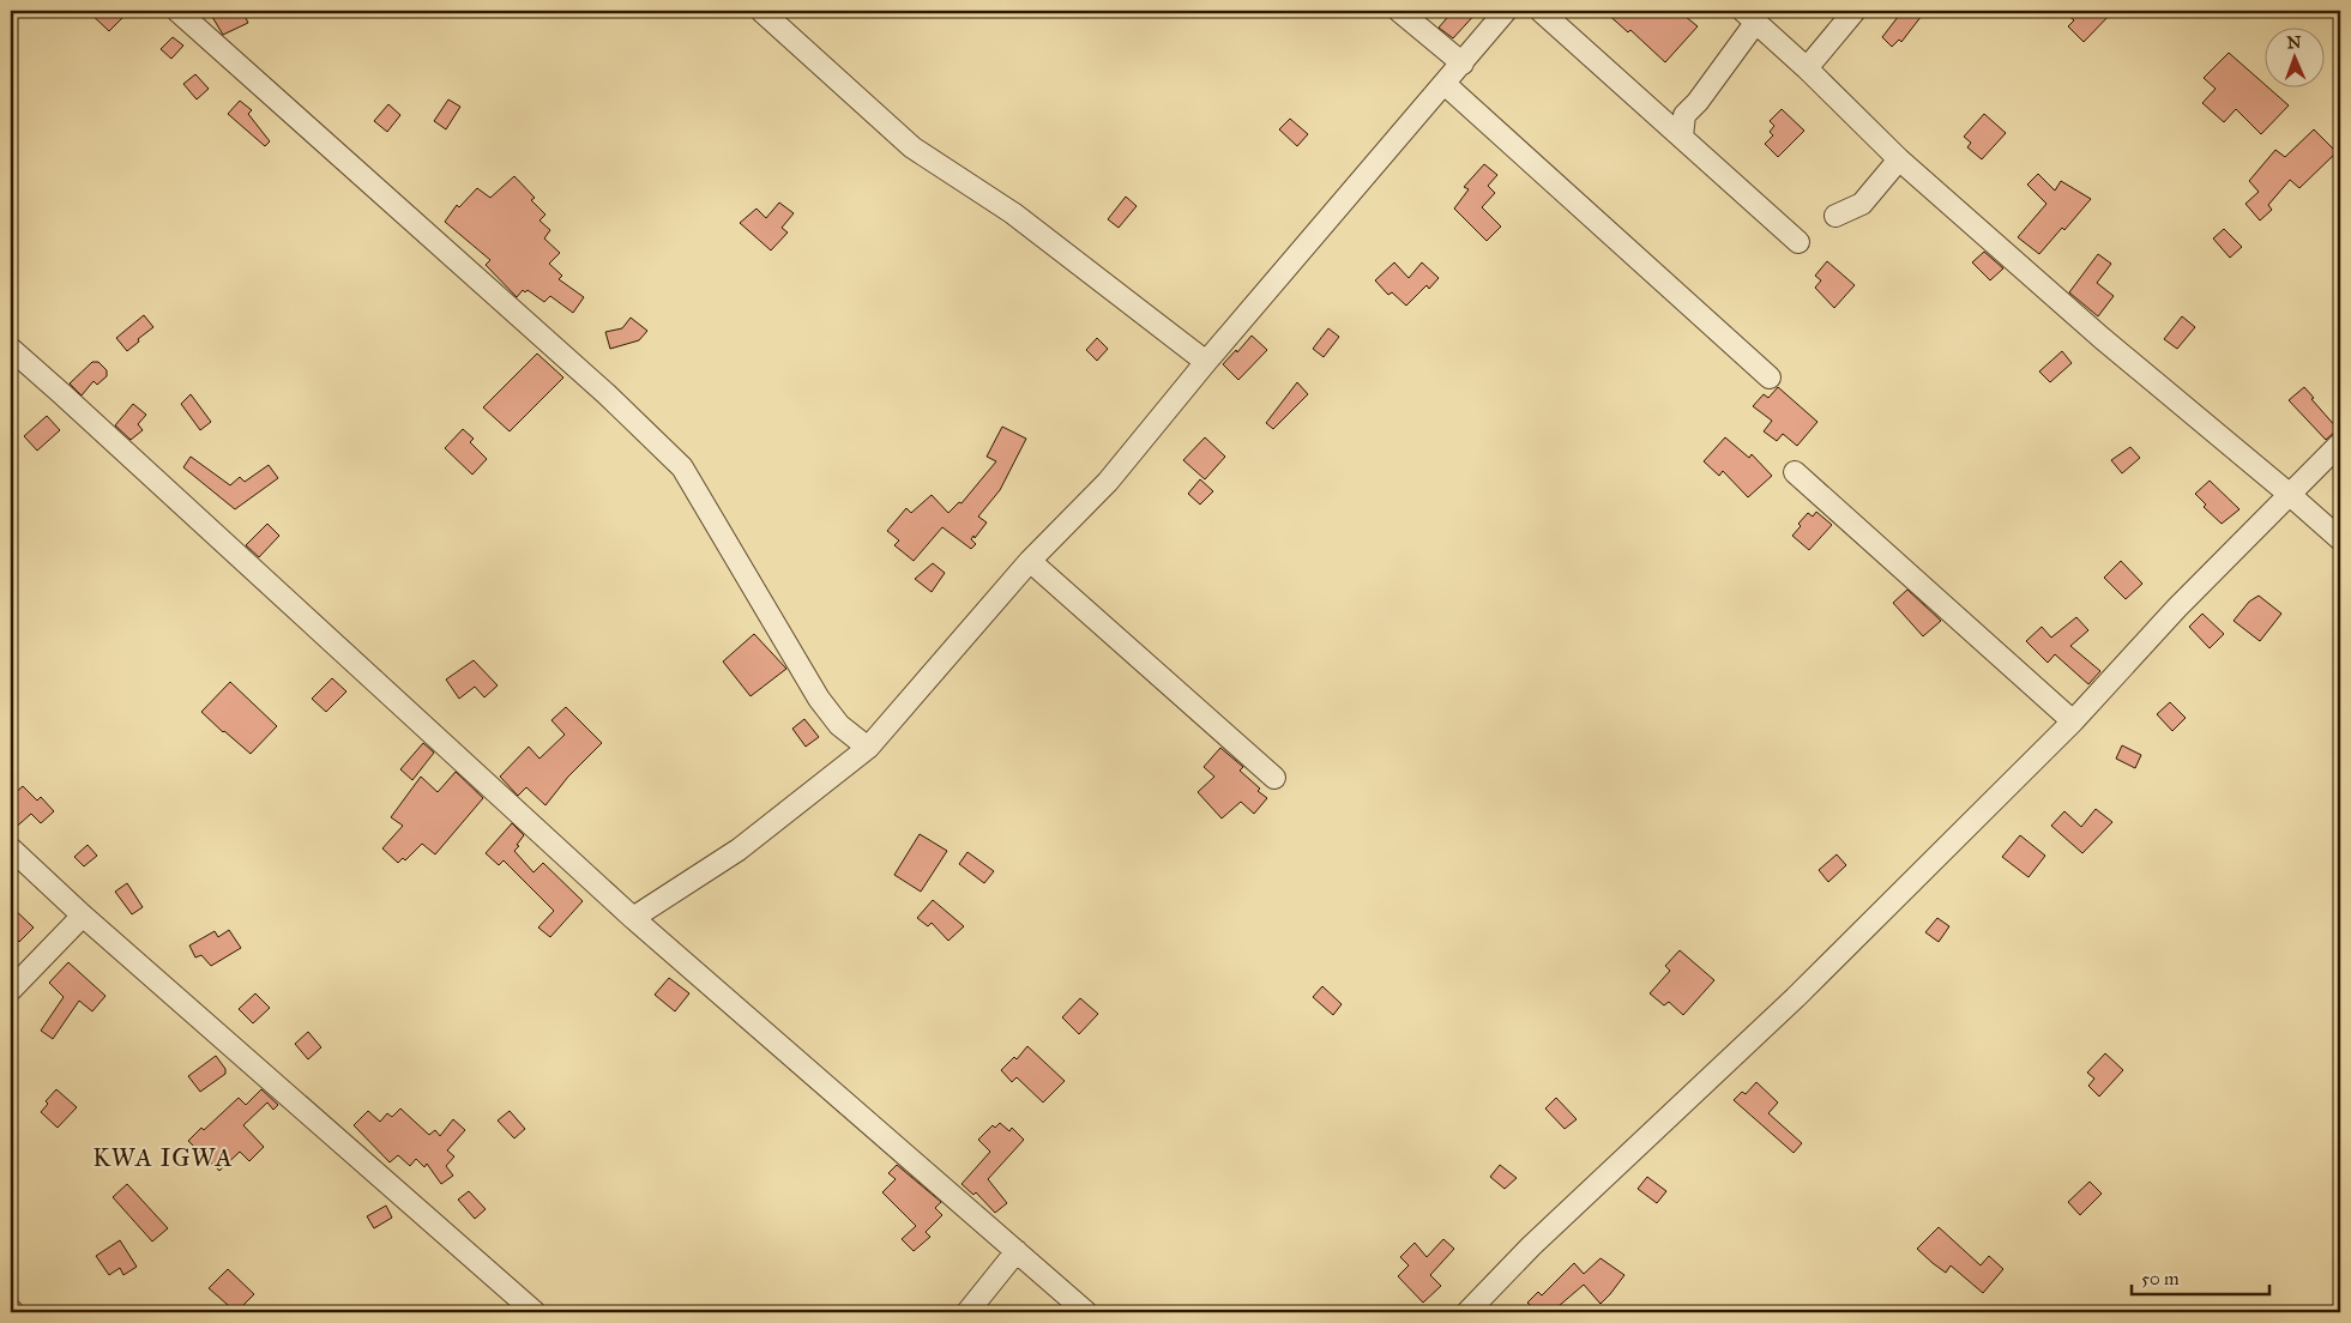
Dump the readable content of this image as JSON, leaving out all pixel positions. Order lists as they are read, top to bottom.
{
  "districts": ["KWA IGWA"],
  "scale_bar": "50 m",
  "north": "top"
}
